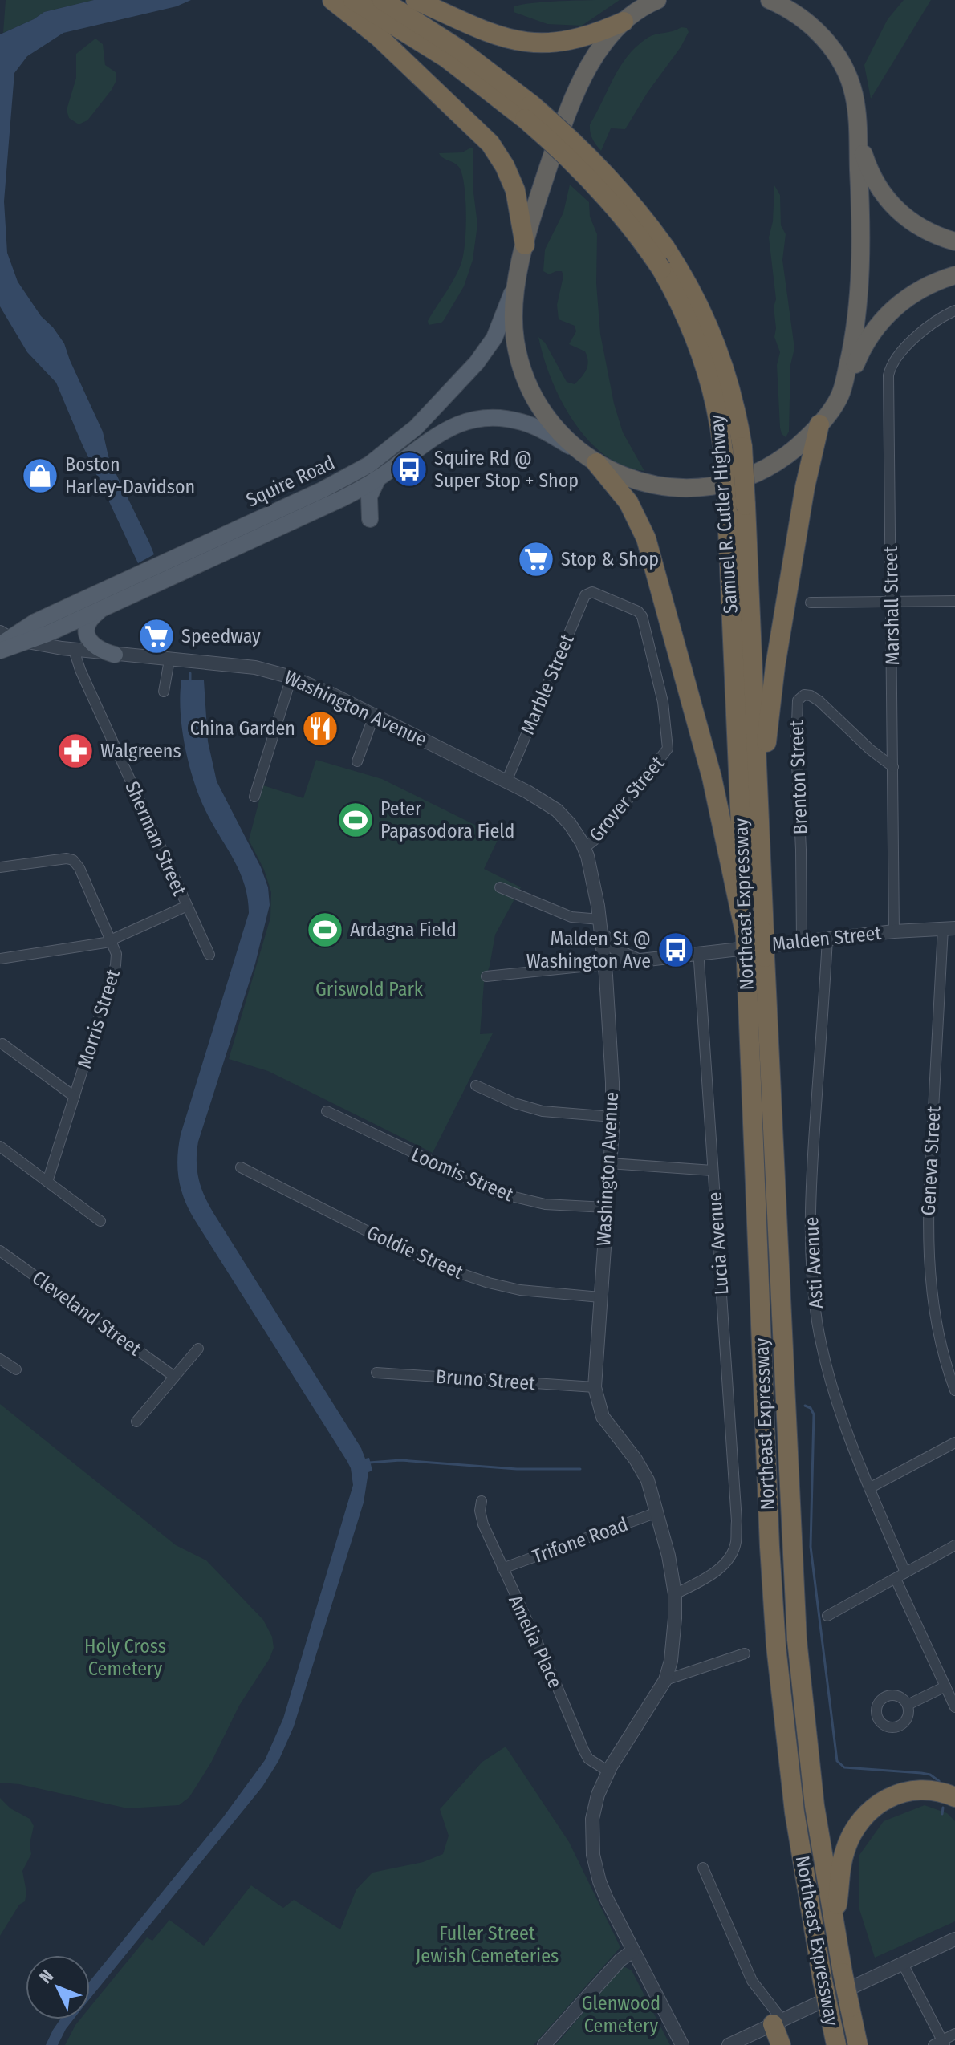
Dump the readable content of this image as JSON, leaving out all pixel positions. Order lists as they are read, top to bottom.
{
  "streets": {
    "highway": ["Samuel R. Cutler Highway", "Northeast Expressway"],
    "main road": ["Squire Road"],
    "street": [
      "Marshall Street",
      "Marble Street",
      "Washington Avenue",
      "Brenton Street",
      "Grover Street",
      "Sherman Street",
      "Malden Street",
      "Morris Street",
      "Geneva Street",
      "Loomis Street",
      "Lucia Avenue",
      "Goldie Street",
      "Asti Avenue",
      "Cleveland Street",
      "Bruno Street",
      "Trifone Road",
      "Amelia Place"
    ]
  },
  "crossings": [
    ["Squire Road", "Washington Avenue"],
    ["Samuel R. Cutler Highway", "Northeast Expressway"],
    ["Marshall Street", "Brenton Street"],
    ["Marshall Street", "Malden Street"],
    ["Marble Street", "Washington Avenue"],
    ["Marble Street", "Grover Street"],
    ["Washington Avenue", "Grover Street"],
    ["Washington Avenue", "Sherman Street"],
    ["Washington Avenue", "Malden Street"],
    ["Washington Avenue", "Loomis Street"],
    ["Washington Avenue", "Lucia Avenue"],
    ["Washington Avenue", "Goldie Street"],
    ["Washington Avenue", "Bruno Street"],
    ["Washington Avenue", "Trifone Road"],
    ["Washington Avenue", "Amelia Place"],
    ["Brenton Street", "Malden Street"],
    ["Malden Street", "Geneva Street"],
    ["Malden Street", "Lucia Avenue"],
    ["Malden Street", "Asti Avenue"],
    ["Trifone Road", "Amelia Place"]
  ],
  "parks": [
    "Griswold Park",
    "Holy Cross Cemetery",
    "Fuller Street Jewish Cemeteries",
    "Glenwood Cemetery"
  ],
  "places": {
    "bus stop": ["Squire Rd @ Super Stop + Shop", "Malden St @ Washington Ave"],
    "shop": ["Boston Harley-Davidson"],
    "supermarket": ["Stop & Shop", "Speedway"],
    "restaurant": ["China Garden"],
    "pharmacy": ["Walgreens"],
    "sports": ["Peter Papasodora Field", "Ardagna Field"]
  },
  "north": "top left"
}
